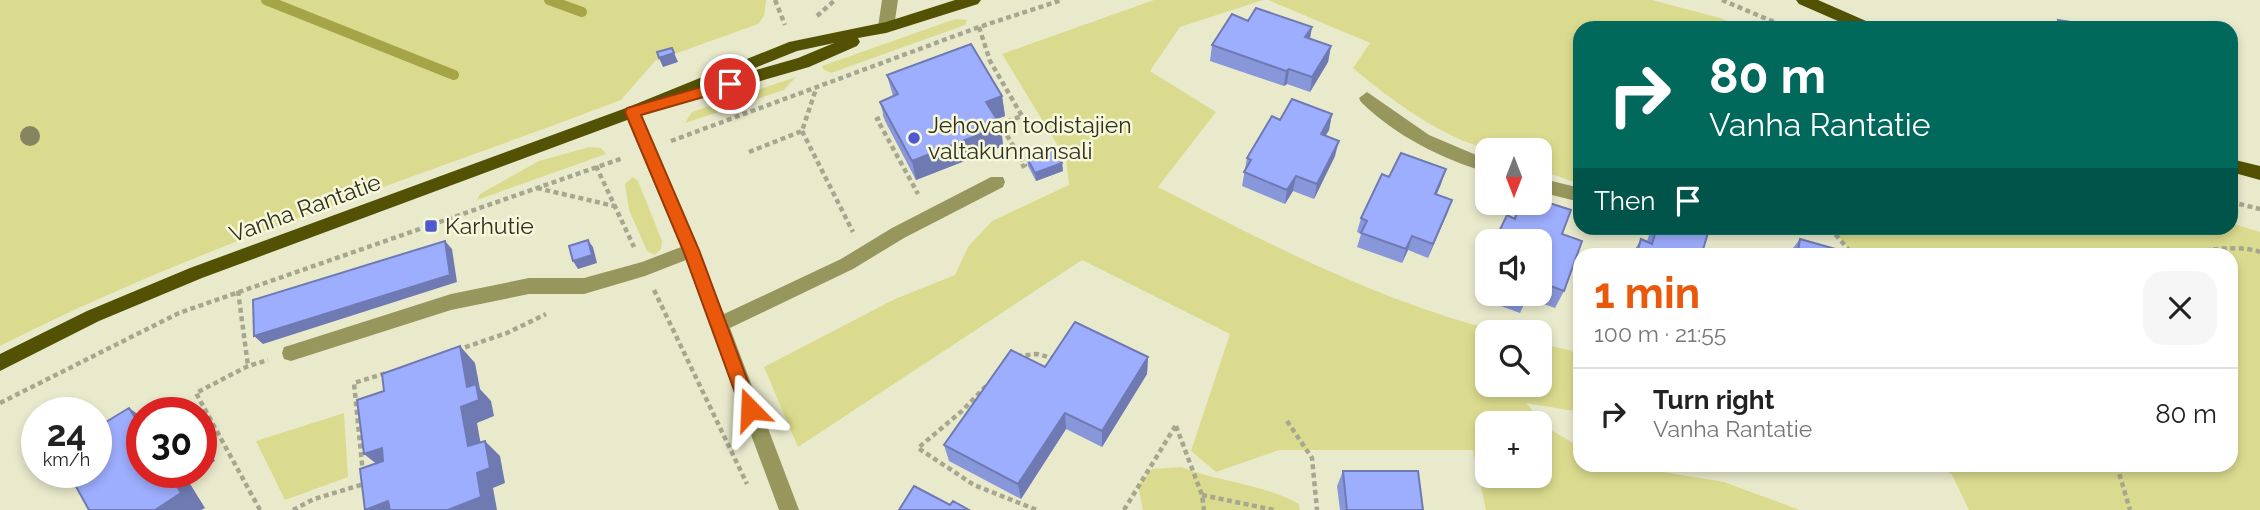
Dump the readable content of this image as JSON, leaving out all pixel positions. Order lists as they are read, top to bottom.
{
  "streets": {
    "main road": ["Vanha Rantatie"]
  },
  "places": {
    "other": ["Jehovan todistajien valtakunnansali"],
    "transit": ["Karhutie"]
  },
  "north": "bottom",
  "page": {
    "turn": ["80 m", "Vanha Rantatie"],
    "map_buttons": "+",
    "then": "Then",
    "heading": ["1 min", "100 m · 21:55"],
    "list": [
      {
        "name": "Turn right",
        "note": "Vanha Rantatie",
        "value": "80 m"
      }
    ],
    "speed": "24 km/h",
    "limit": "30"
  }
}
